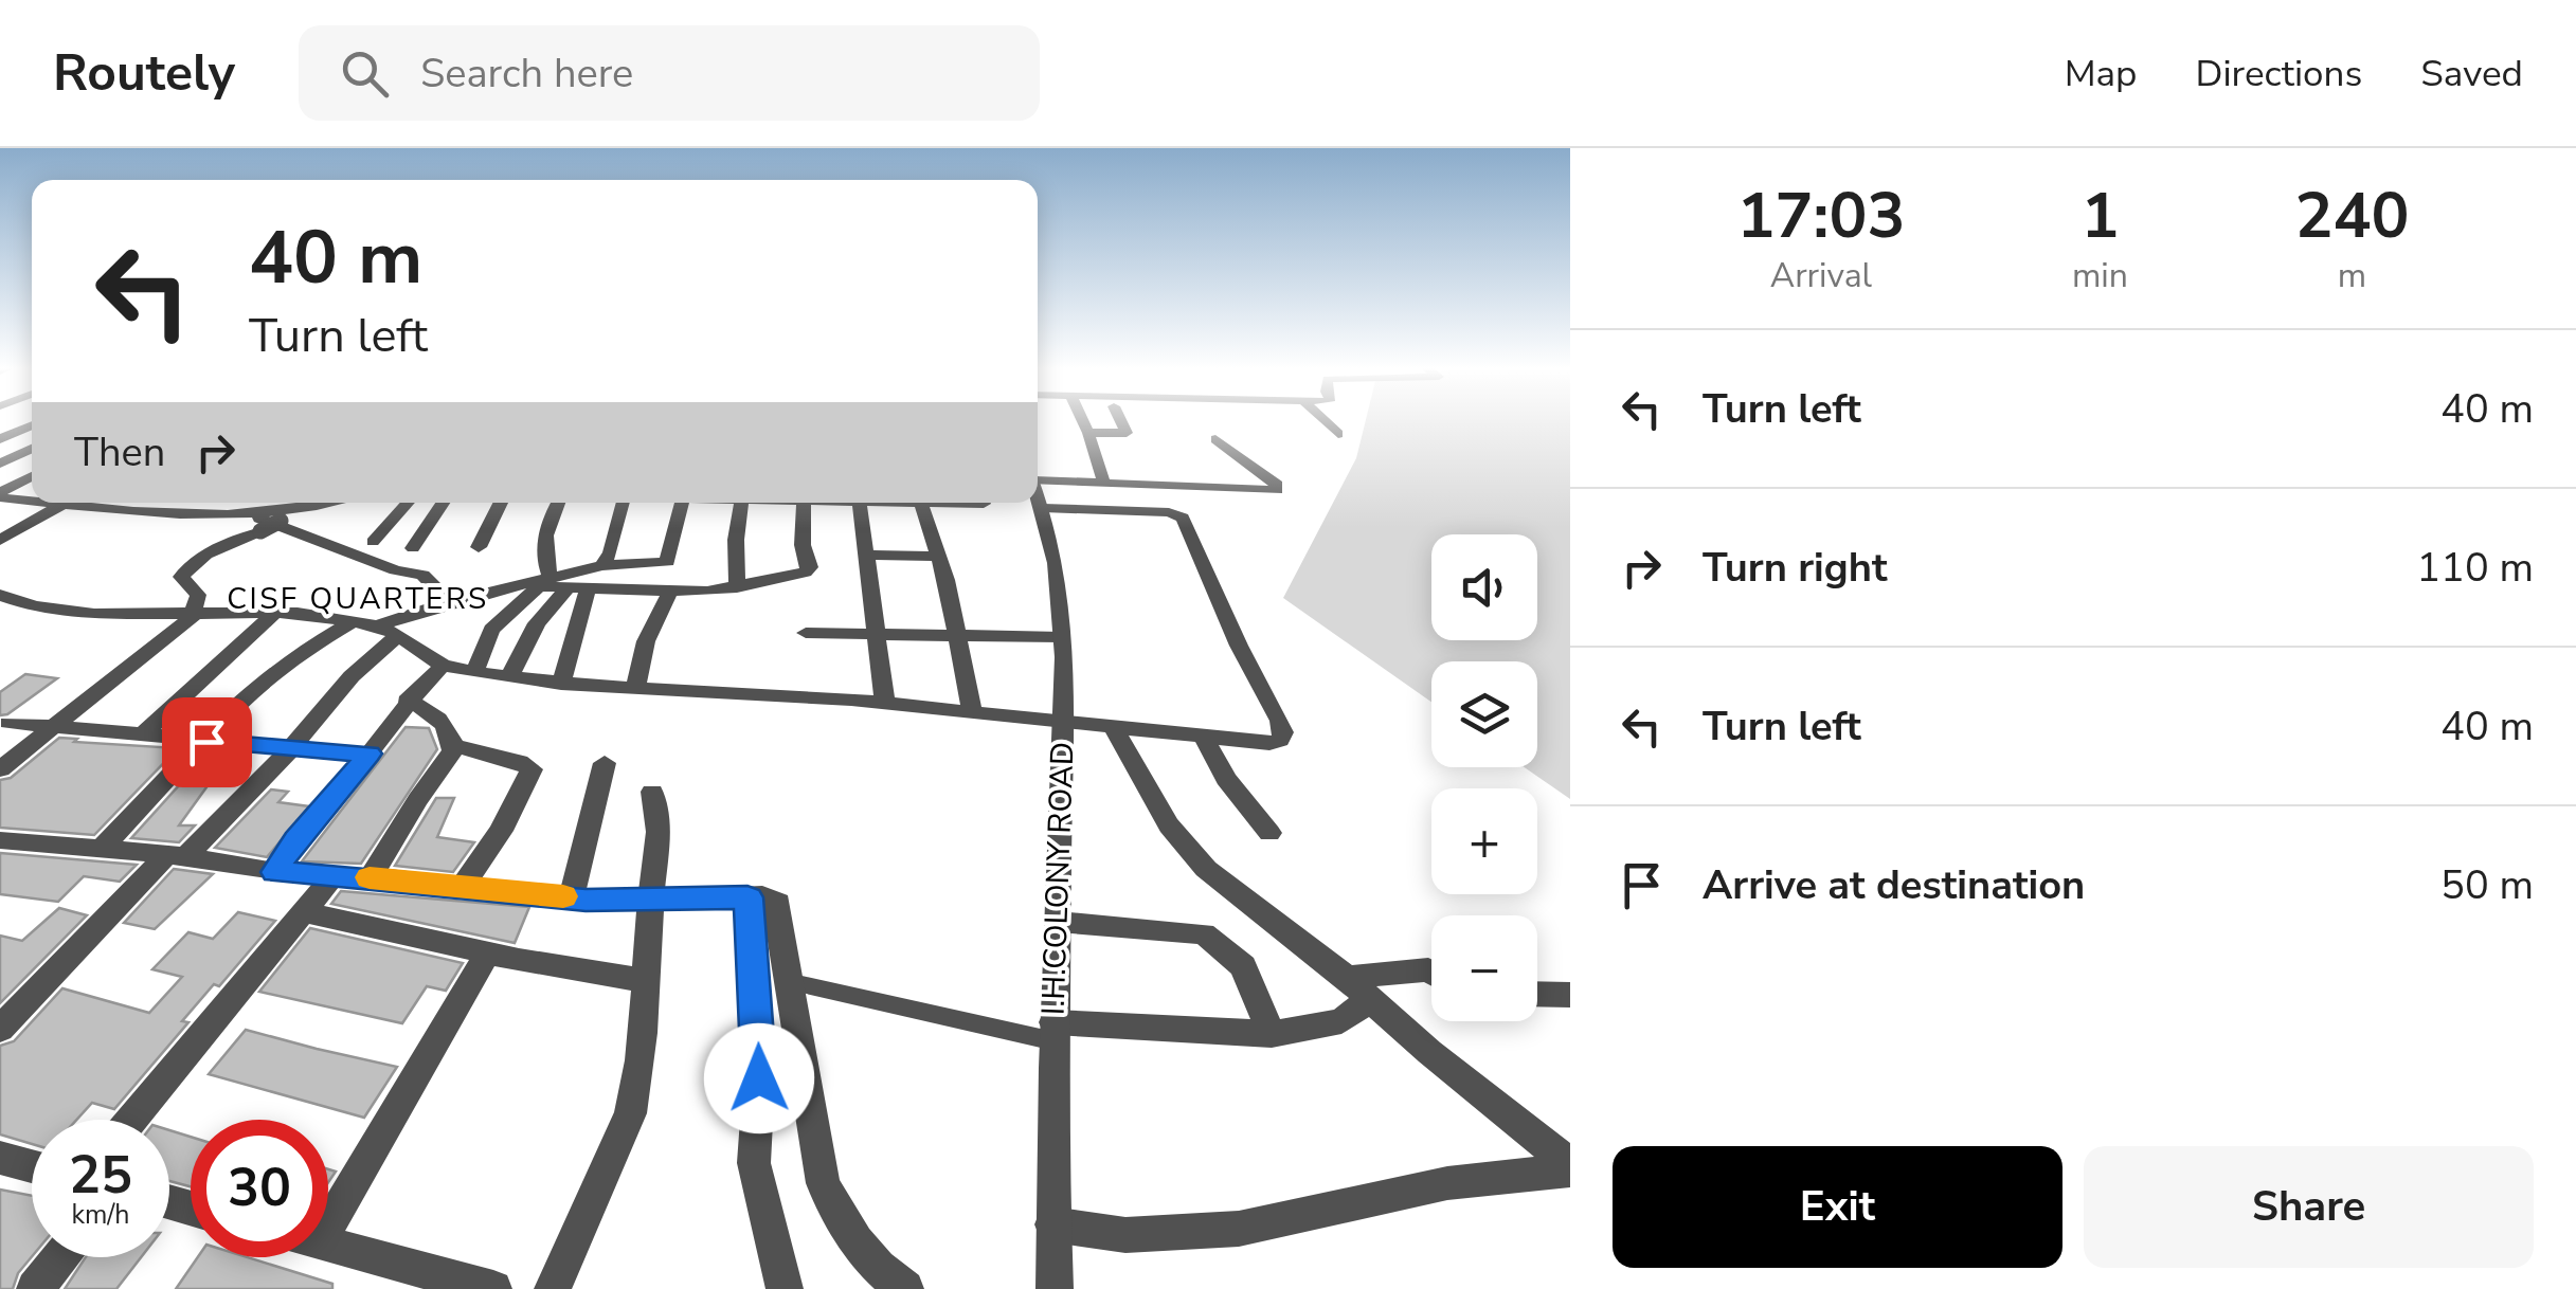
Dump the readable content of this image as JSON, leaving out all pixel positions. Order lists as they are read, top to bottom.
{
  "streets": {
    "street": ["I.H.COLONY ROAD"]
  },
  "districts": ["CISF QUARTERS"],
  "page": {
    "header": "Routely",
    "search": "Search here",
    "nav": ["Map", "Directions", "Saved"],
    "eta": [
      "17:03",
      "Arrival",
      "1",
      "min",
      "240",
      "m"
    ],
    "turn": ["40 m", "Turn left"],
    "list": [
      {
        "name": "Turn left",
        "value": "40 m"
      },
      {
        "name": "Turn right",
        "value": "110 m"
      },
      {
        "name": "Turn left",
        "value": "40 m"
      },
      {
        "name": "Arrive at destination",
        "value": "50 m"
      }
    ],
    "then": "Then",
    "map_buttons": ["+", "−"],
    "speed": "25 km/h",
    "limit": "30",
    "buttons": ["Exit", "Share"]
  }
}
